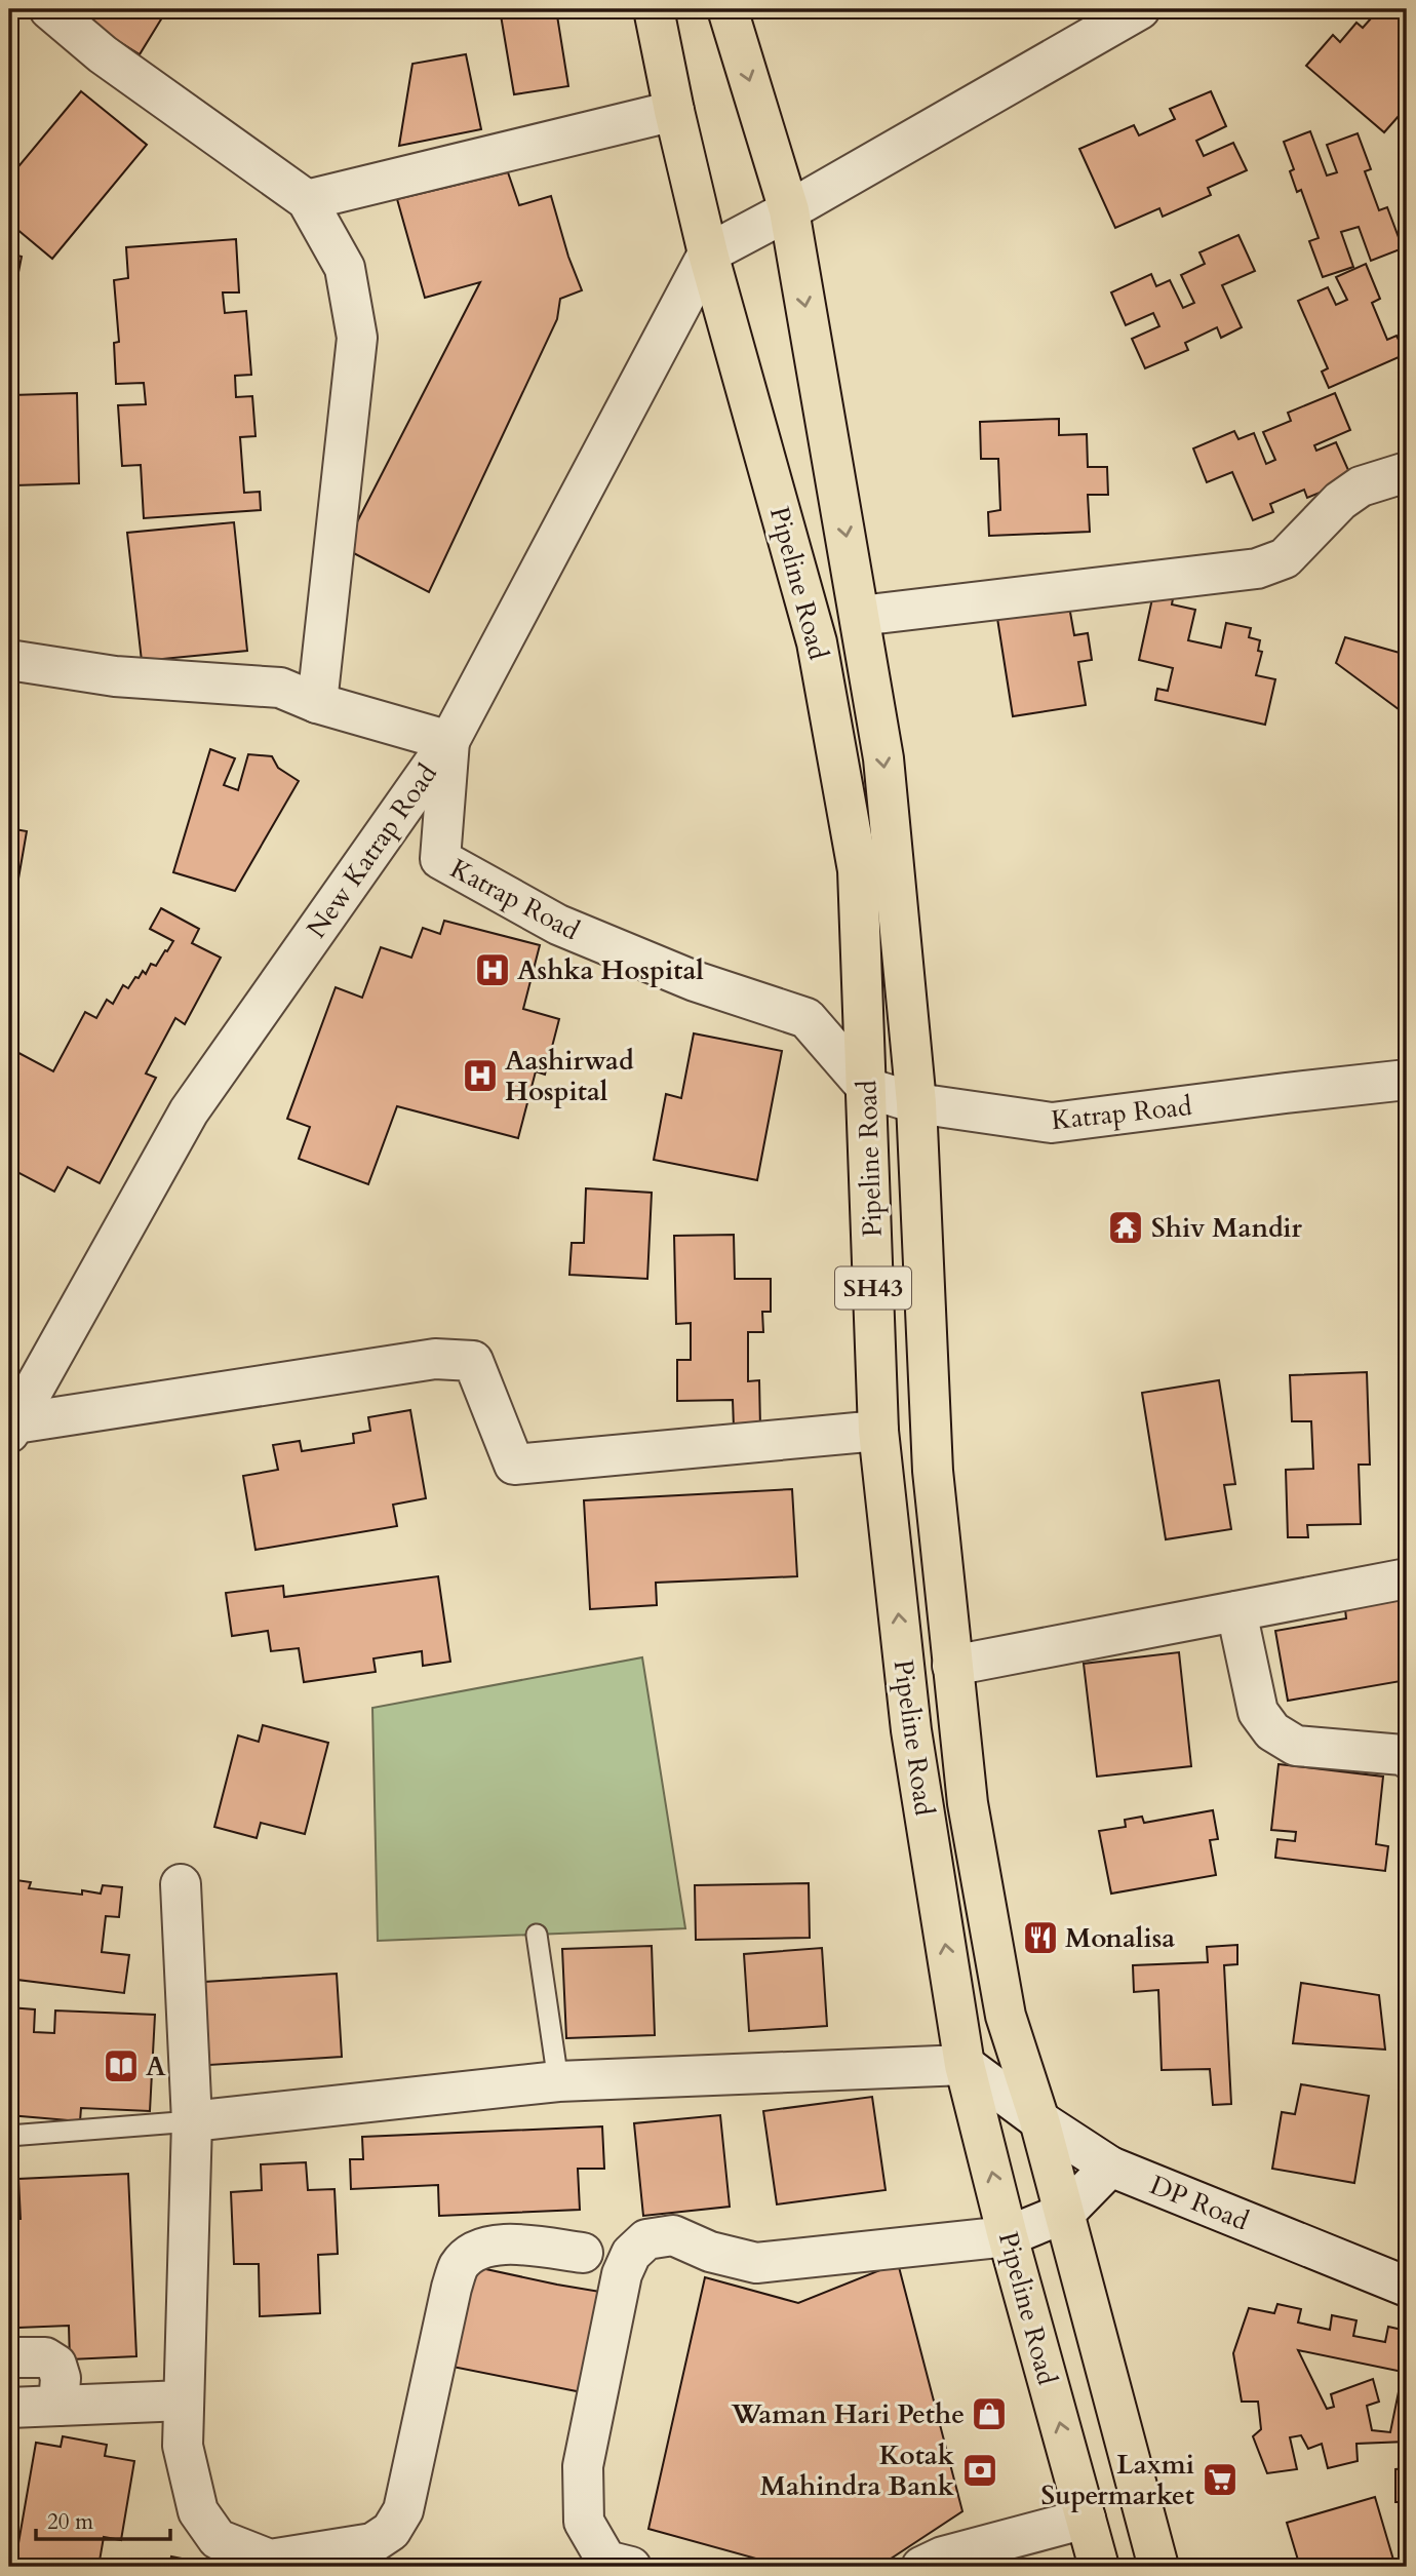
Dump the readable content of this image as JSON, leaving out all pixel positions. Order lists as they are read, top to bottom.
{
  "streets": {
    "main road": ["Pipeline Road", "SH43"],
    "street": ["New Katrap Road", "Katrap Road", "DP Road"]
  },
  "crossings": [
    ["Pipeline Road", "New Katrap Road"],
    ["Pipeline Road", "Katrap Road"],
    ["Pipeline Road", "DP Road"],
    ["New Katrap Road", "Katrap Road"]
  ],
  "places": {
    "hospital": ["Ashka Hospital", "Aashirwad Hospital"],
    "temple": ["Shiv Mandir"],
    "restaurant": ["Monalisa"],
    "library": ["A"],
    "shop": ["Waman Hari Pethe"],
    "bank": ["Kotak Mahindra Bank"],
    "supermarket": ["Laxmi Supermarket"]
  },
  "scale_bar": "20 m"
}
